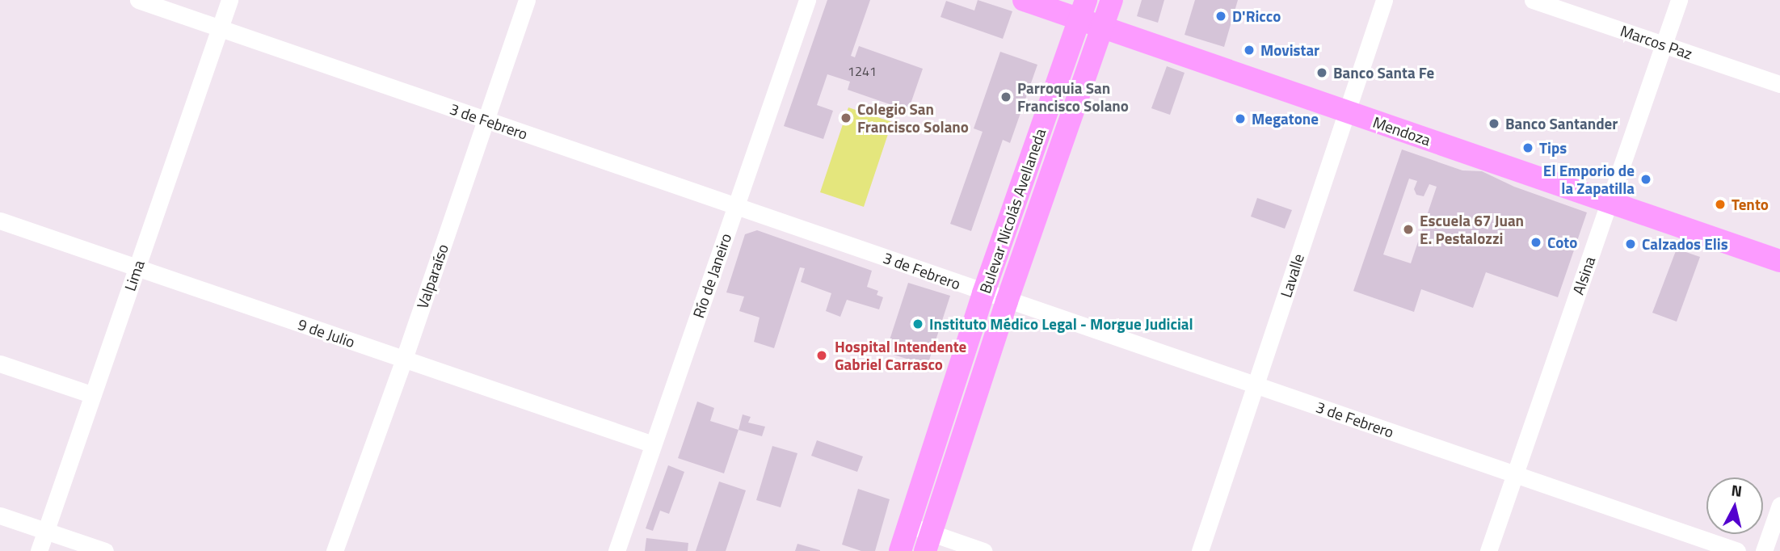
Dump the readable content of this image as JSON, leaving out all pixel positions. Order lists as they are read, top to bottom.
{
  "streets": {
    "main road": ["Mendoza", "Bulevar Nicolás Avellaneda"],
    "street": [
      "Marcos Paz",
      "3 de Febrero",
      "Lima",
      "Río de Janeiro",
      "Lavalle",
      "Alsina",
      "Valparaíso",
      "9 de Julio"
    ]
  },
  "crossings": [
    ["Marcos Paz", "Alsina"],
    ["3 de Febrero", "Bulevar Nicolás Avellaneda"],
    ["3 de Febrero", "Lima"],
    ["3 de Febrero", "Río de Janeiro"],
    ["3 de Febrero", "Lavalle"],
    ["3 de Febrero", "Alsina"],
    ["3 de Febrero", "Valparaíso"],
    ["Mendoza", "Bulevar Nicolás Avellaneda"],
    ["Mendoza", "Lavalle"],
    ["Mendoza", "Alsina"],
    ["Lima", "9 de Julio"],
    ["Río de Janeiro", "9 de Julio"],
    ["Valparaíso", "9 de Julio"]
  ],
  "places": [
    "D'Ricco",
    "Movistar",
    "Banco Santa Fe",
    "Parroquia San Francisco Solano",
    "Colegio San Francisco Solano",
    "Megatone",
    "Banco Santander",
    "Tips",
    "El Emporio de la Zapatilla",
    "Tento",
    "Escuela 67 Juan E. Pestalozzi",
    "Coto",
    "Calzados Elis",
    "Instituto Médico Legal - Morgue Judicial",
    "Hospital Intendente Gabriel Carrasco"
  ],
  "house_numbers": ["1241"],
  "north": "top"
}
